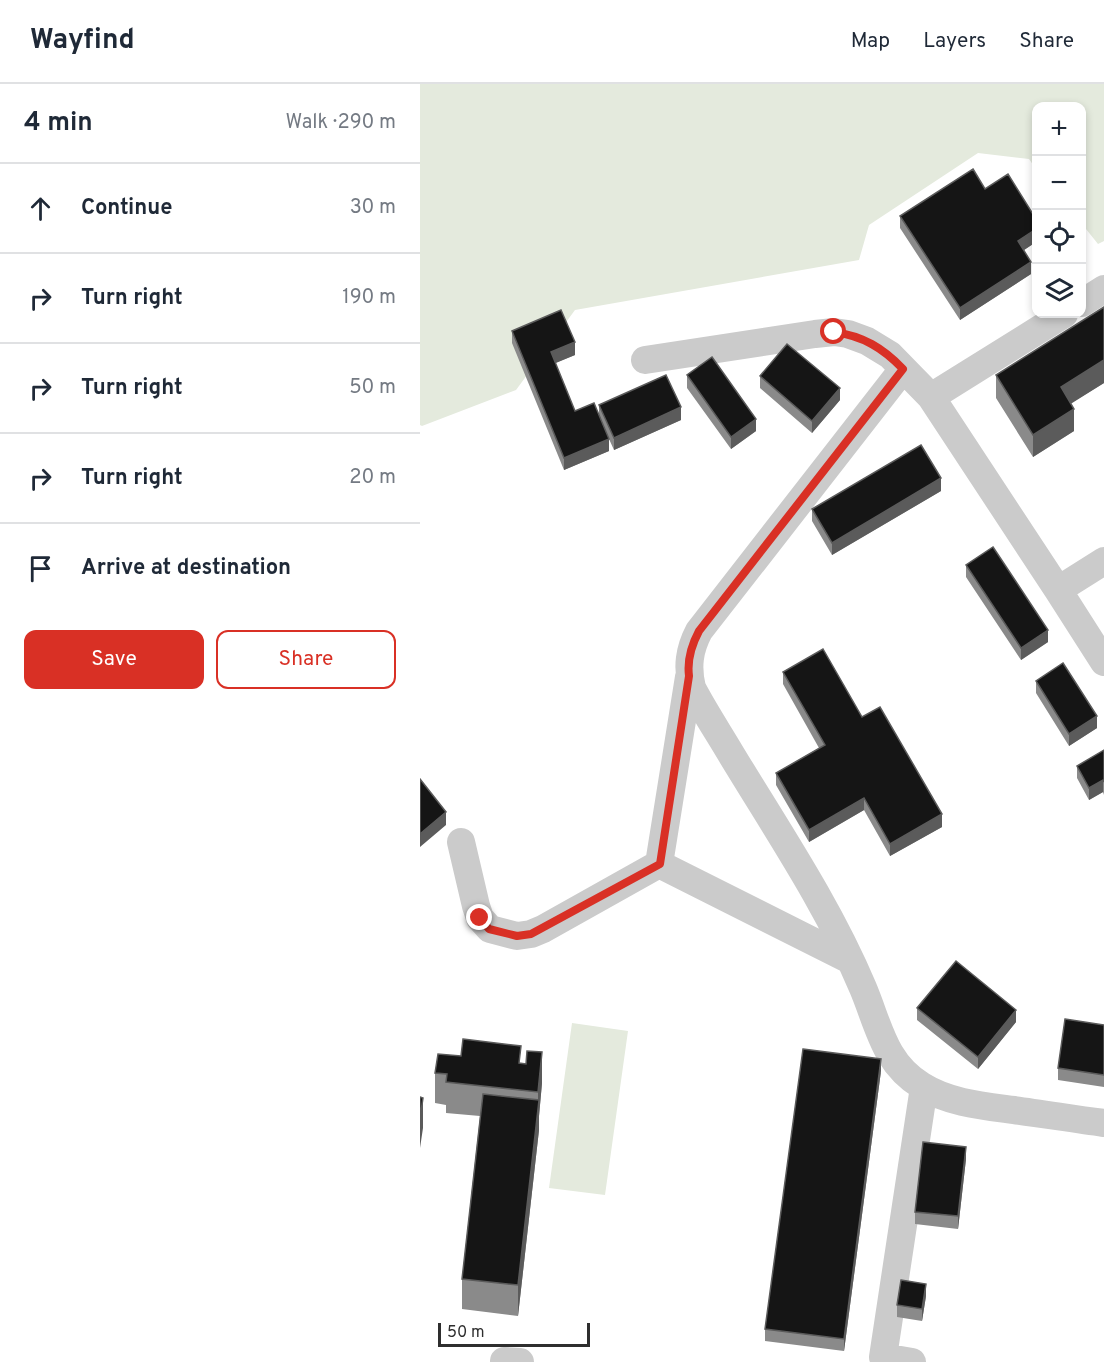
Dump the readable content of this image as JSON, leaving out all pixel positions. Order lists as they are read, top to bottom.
{
  "scale_bar": "50 m",
  "page": {
    "header": "Wayfind",
    "nav": ["Map", "Layers", "Share"],
    "heading": ["4 min", "Walk · 290 m"],
    "map_buttons": ["+", "−"],
    "list": [
      ["Continue", "30 m"],
      ["Turn right", "190 m"],
      ["Turn right", "50 m"],
      ["Turn right", "20 m"],
      "Arrive at destination"
    ],
    "buttons": ["Save", "Share"],
    "scale": "50 m"
  }
}
